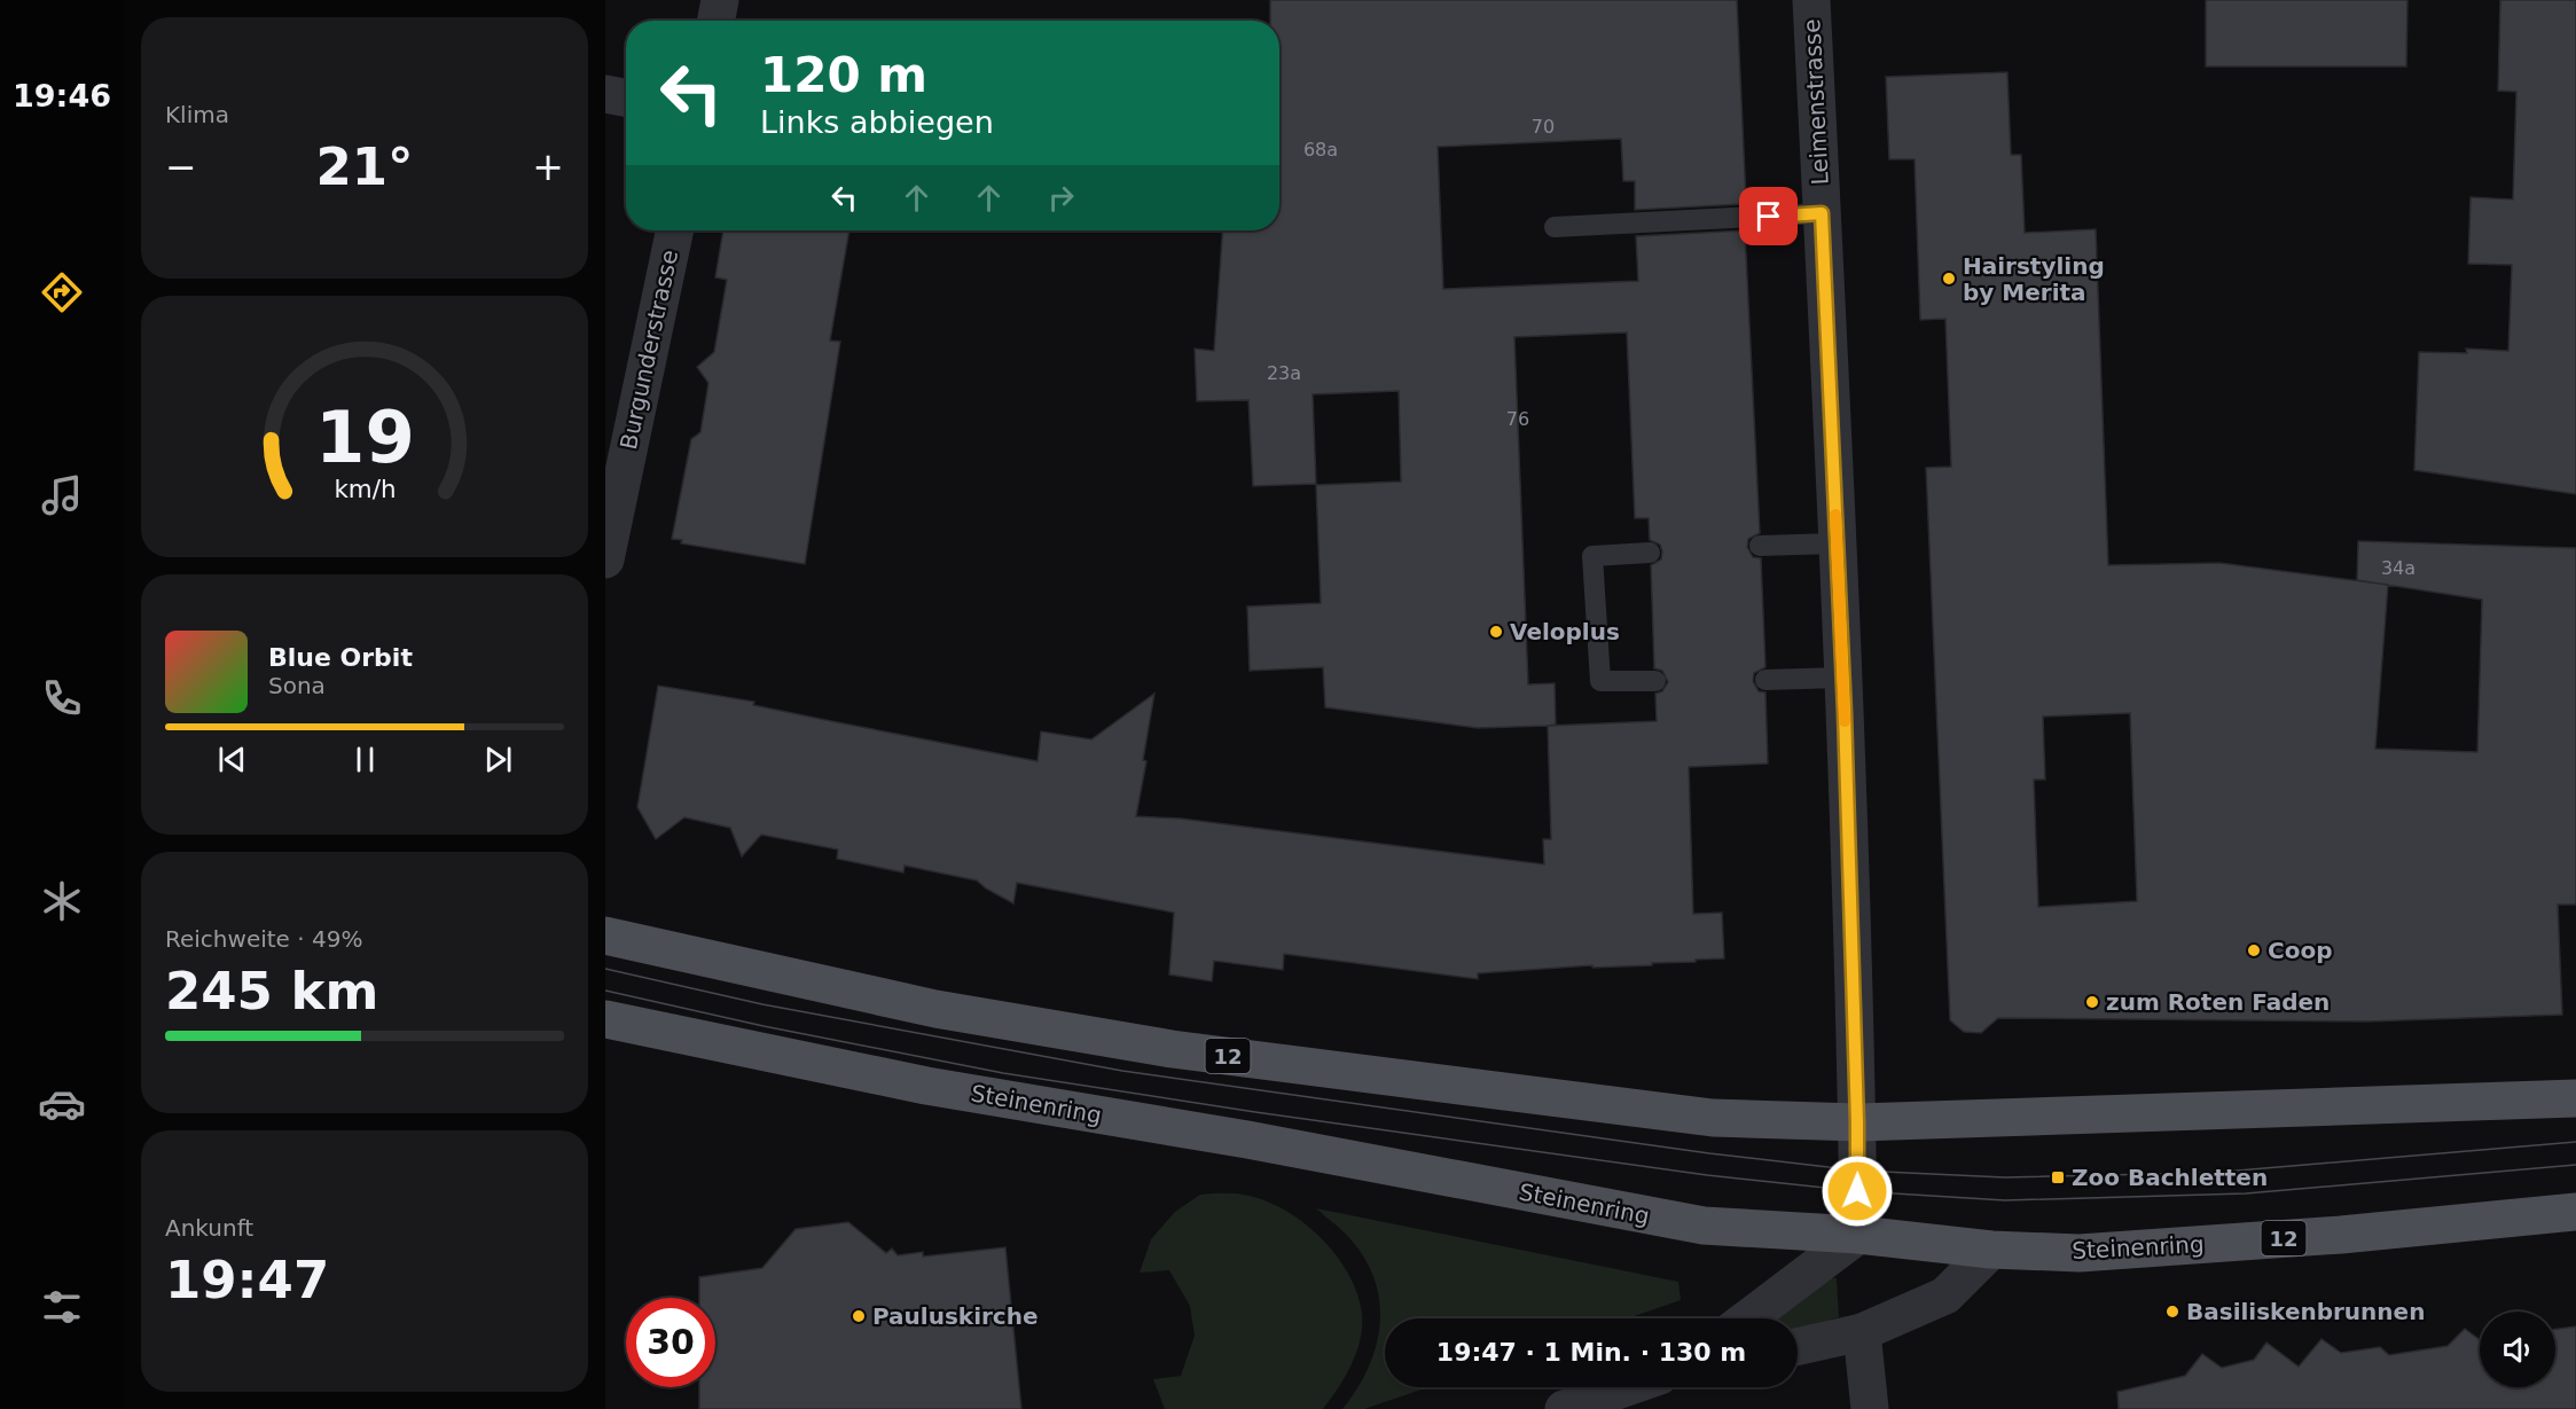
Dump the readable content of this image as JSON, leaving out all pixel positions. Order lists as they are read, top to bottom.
{
  "streets": {
    "main road": ["12", "Steinenring"],
    "street": ["Leimenstrasse", "Burgunderstrasse"]
  },
  "crossings": [
    ["Leimenstrasse", "12"],
    ["Leimenstrasse", "Steinenring"]
  ],
  "places": {
    "other": [
      "Hairstyling by Merita",
      "Veloplus",
      "Coop",
      "zum Roten Faden",
      "Basiliskenbrunnen",
      "Pauluskirche"
    ],
    "transit": ["Zoo Bachletten"]
  },
  "house_numbers": [
    "70",
    "68a",
    "23a",
    "76",
    "34a"
  ],
  "page": {
    "tabs": "19:46",
    "tile": [
      "Klima",
      ["Reichweite · 49%", "245 km"],
      ["Ankunft", "19:47"]
    ],
    "turn": ["120 m", "Links abbiegen"],
    "heat": ["−", "21°", "+"],
    "song": ["Blue Orbit", "Sona"],
    "limit": "30",
    "trip": "19:47 · 1 Min. · 130 m",
    "gauge": ["19", "km/h"]
  }
}
